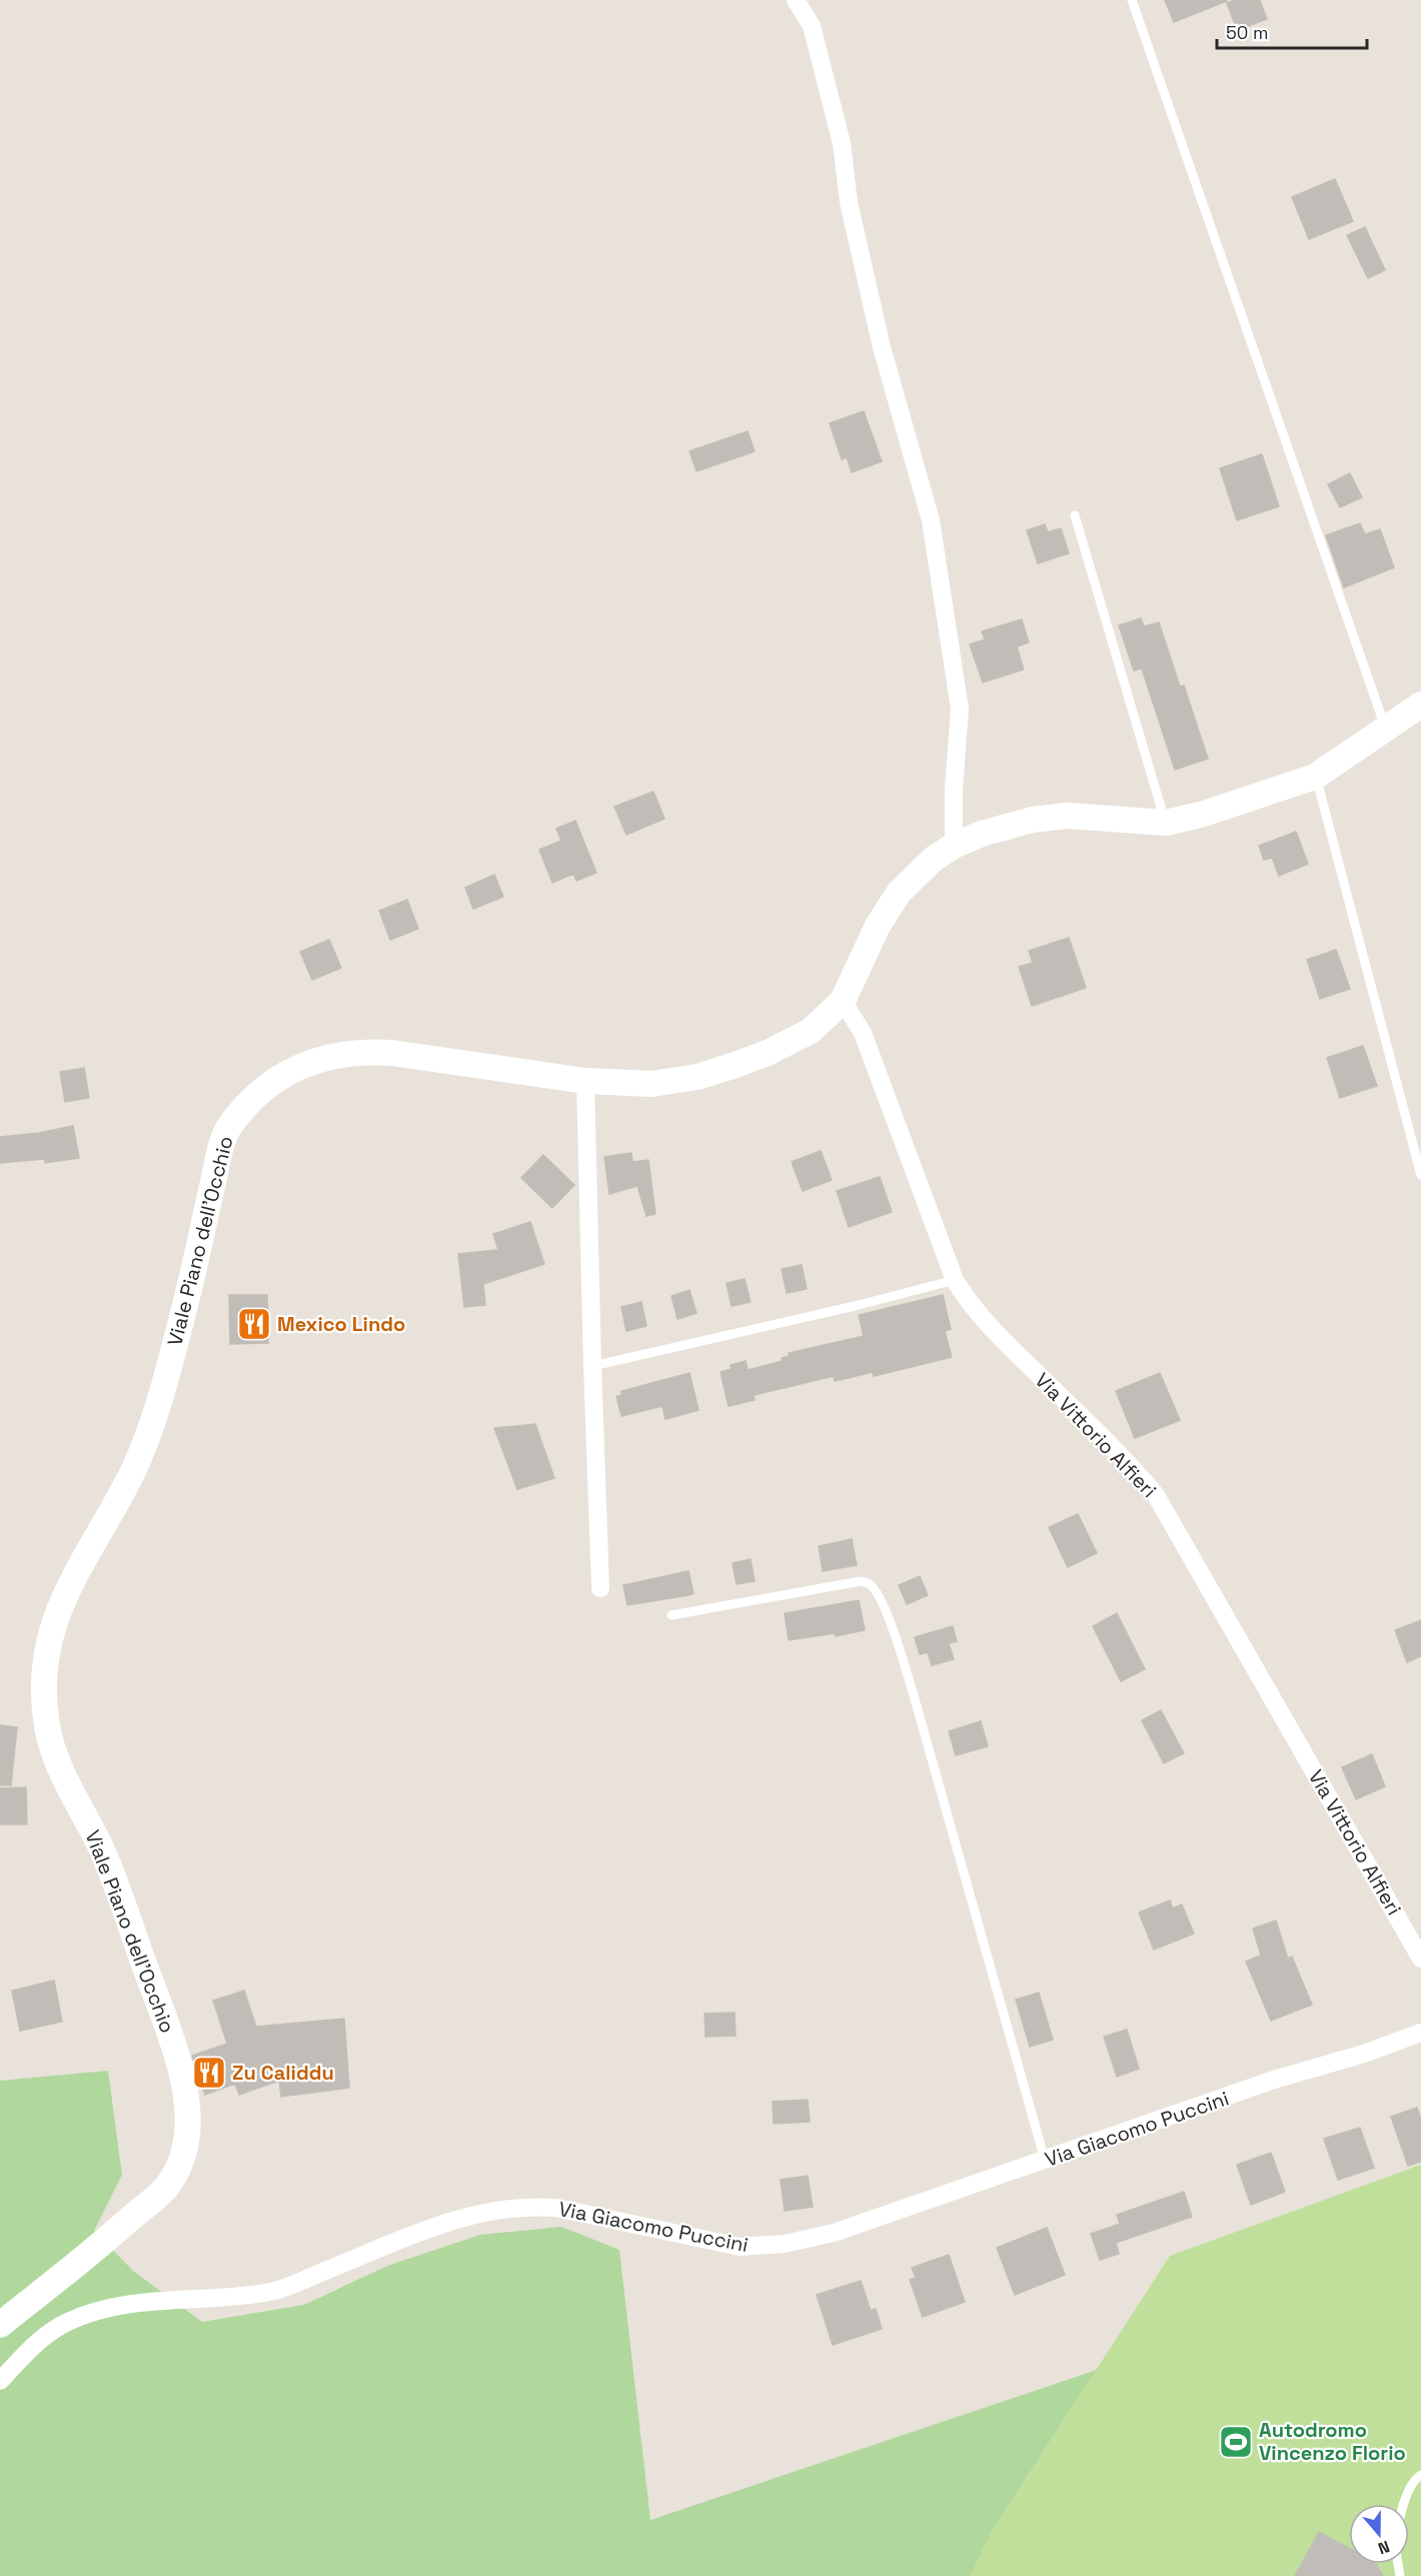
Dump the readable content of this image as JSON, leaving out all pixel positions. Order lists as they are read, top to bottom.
{
  "streets": {
    "main road": ["Viale Piano dell'Occhio"],
    "street": ["Via Vittorio Alfieri", "Via Giacomo Puccini"]
  },
  "crossings": [
    ["Viale Piano dell'Occhio", "Via Vittorio Alfieri"]
  ],
  "places": {
    "restaurant": ["Mexico Lindo", "Zu Caliddu"],
    "sports": ["Autodromo Vincenzo Florio"]
  },
  "scale_bar": "50 m",
  "north": "bottom"
}
